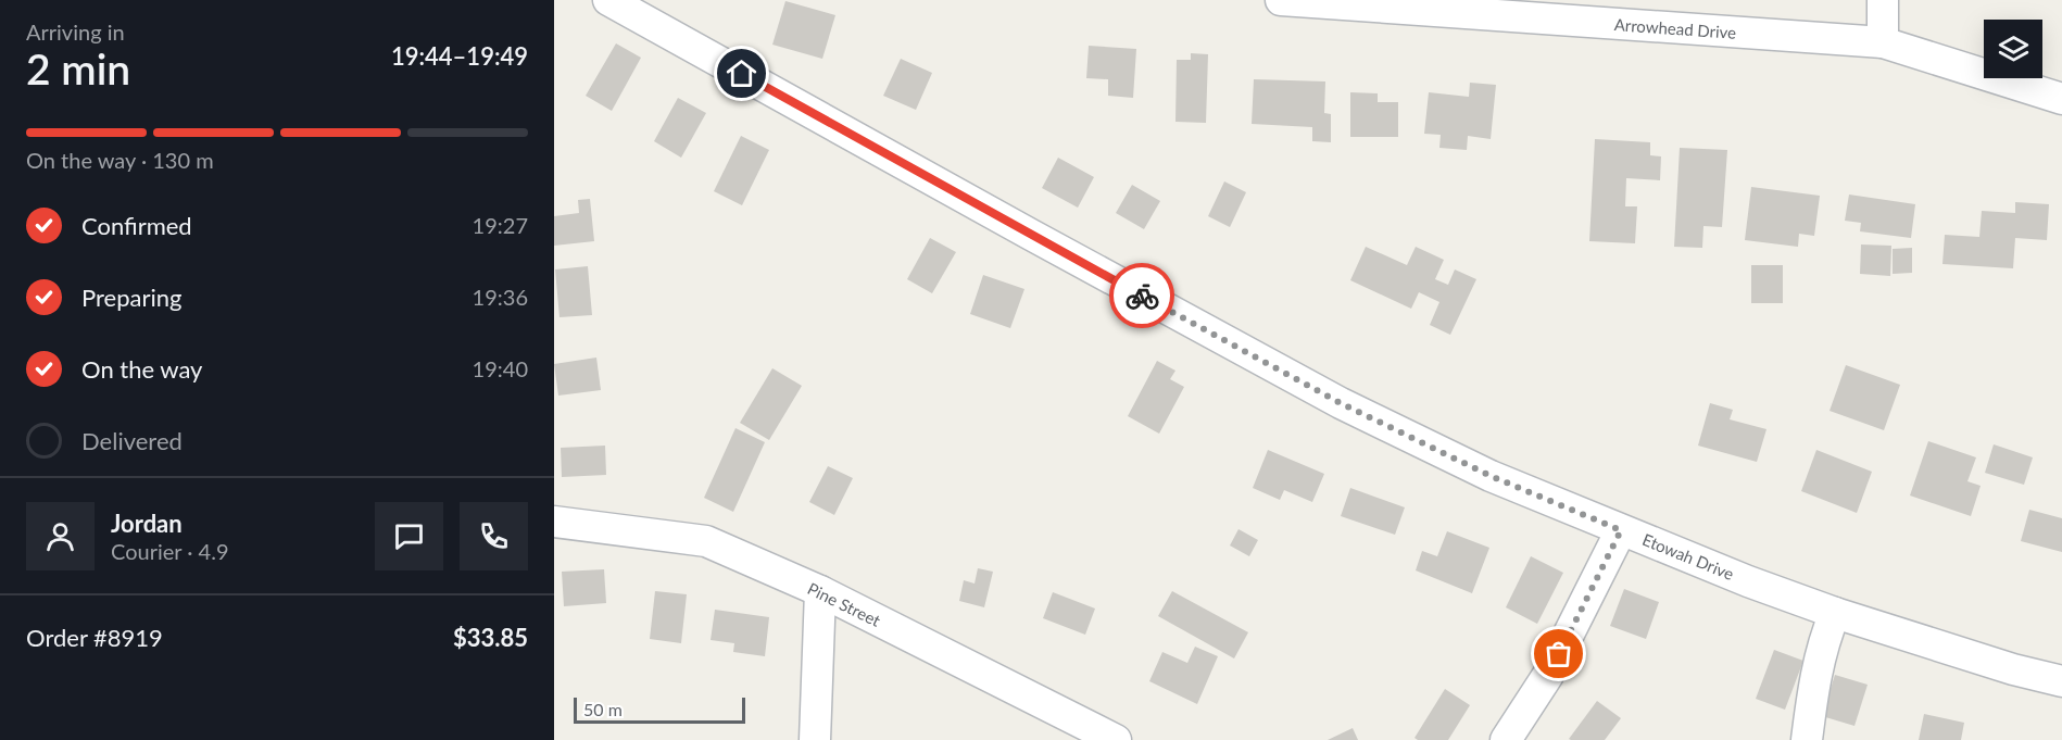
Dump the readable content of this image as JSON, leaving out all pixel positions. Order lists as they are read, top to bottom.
{
  "streets": {
    "street": ["Arrowhead Drive", "Etowah Drive", "Pine Street"]
  },
  "scale_bar": "50 m",
  "page": {
    "heading": ["2 min", "Arriving in", "19:44–19:49"],
    "panel": [
      "Jordan",
      "Courier · 4.9",
      "Order #8919",
      "$33.85"
    ],
    "bar": "On the way · 130 m",
    "list": [
      ["Confirmed", "19:27"],
      ["Preparing", "19:36"],
      ["On the way", "19:40"],
      "Delivered"
    ],
    "scale": "50 m"
  }
}
